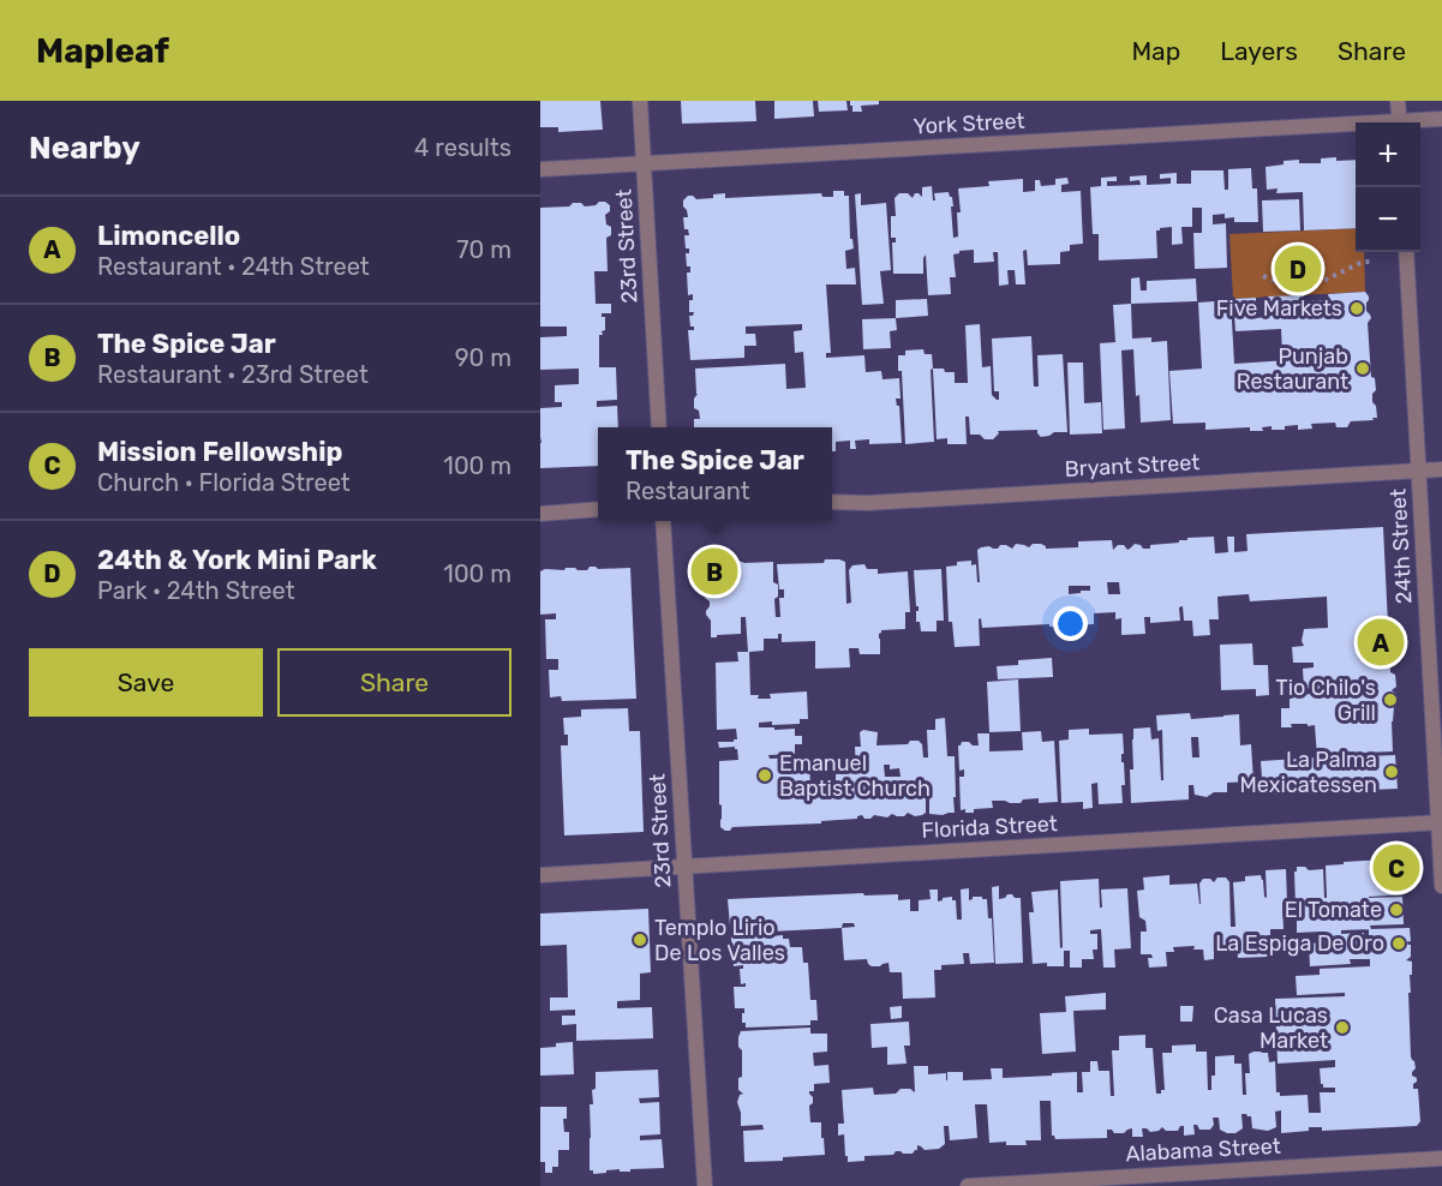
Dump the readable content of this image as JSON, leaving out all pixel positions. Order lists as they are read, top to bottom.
{
  "streets": {
    "street": [
      "York Street",
      "23rd Street",
      "Bryant Street",
      "24th Street",
      "Florida Street",
      "Alabama Street"
    ]
  },
  "crossings": [
    ["York Street", "23rd Street"],
    ["23rd Street", "Florida Street"],
    ["Bryant Street", "24th Street"],
    ["24th Street", "Florida Street"]
  ],
  "places": [
    "Five Markets",
    "Punjab Restaurant",
    "Tio Chilo's Grill",
    "La Palma Mexicatessen",
    "Emanuel Baptist Church",
    "El Tomate",
    "Templo Lirio De Los Valles",
    "La Espiga De Oro",
    "Casa Lucas Market"
  ],
  "page": {
    "header": "Mapleaf",
    "nav": ["Map", "Layers", "Share"],
    "heading": ["Nearby", "4 results"],
    "map_buttons": ["+", "−"],
    "list": [
      {
        "mark": "A",
        "name": "Limoncello",
        "note": "Restaurant · 24th Street",
        "value": "70 m"
      },
      {
        "mark": "B",
        "name": "The Spice Jar",
        "note": "Restaurant · 23rd Street",
        "value": "90 m"
      },
      {
        "mark": "C",
        "name": "Mission Fellowship",
        "note": "Church · Florida Street",
        "value": "100 m"
      },
      {
        "mark": "D",
        "name": "24th & York Mini Park",
        "note": "Park · 24th Street",
        "value": "100 m"
      }
    ],
    "pins": [
      "D",
      "B",
      "A",
      "C"
    ],
    "popup": ["The Spice Jar", "Restaurant"],
    "buttons": ["Save", "Share"]
  }
}
